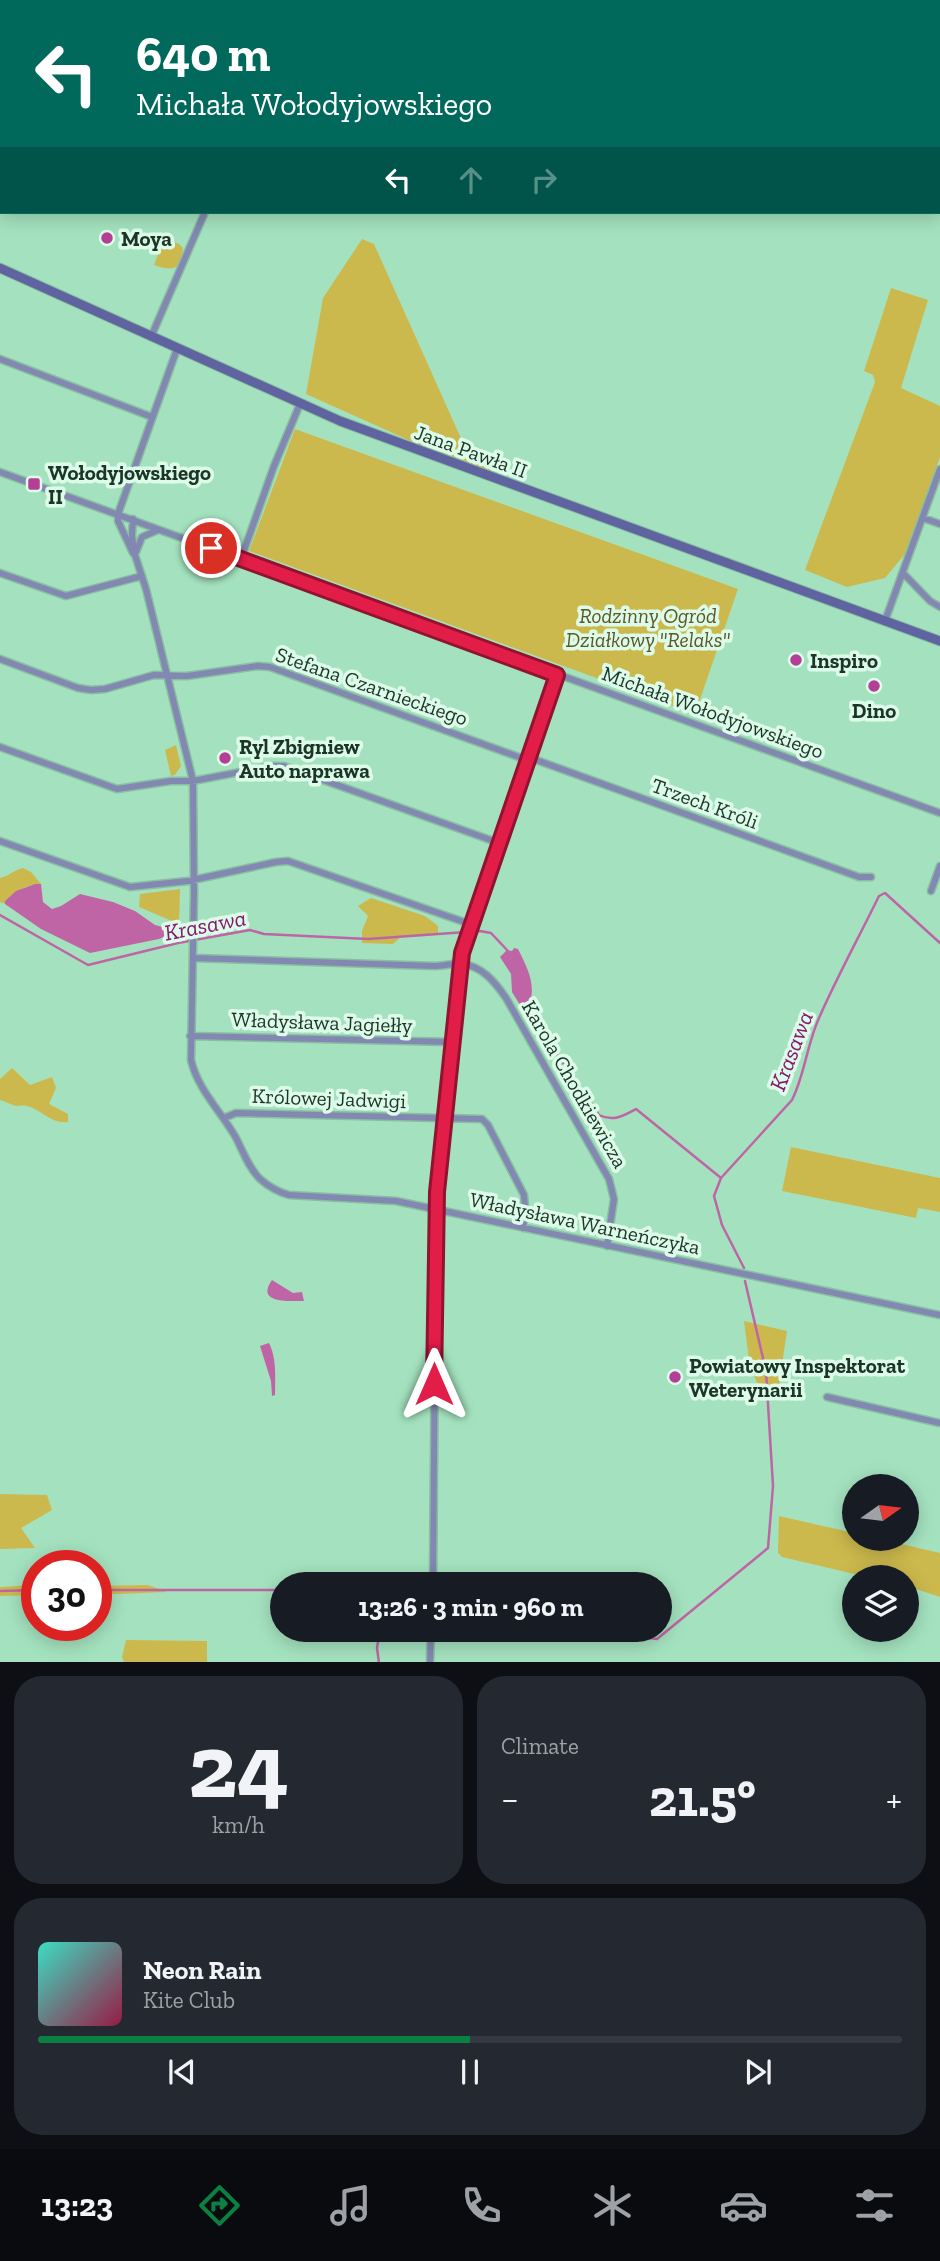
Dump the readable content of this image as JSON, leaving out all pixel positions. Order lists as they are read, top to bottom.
{
  "streets": {
    "main road": ["Jana Pawła II"],
    "street": [
      "Stefana Czarnieckiego",
      "Michała Wołodyjowskiego",
      "Trzech Króli",
      "Władysława Jagiełły",
      "Karola Chodkiewicza",
      "Królowej Jadwigi",
      "Władysława Warneńczyka"
    ]
  },
  "crossings": [
    ["Stefana Czarnieckiego", "Trzech Króli"],
    ["Stefana Czarnieckiego", "Władysława Warneńczyka"],
    ["Władysława Jagiełły", "Władysława Warneńczyka"],
    ["Karola Chodkiewicza", "Władysława Warneńczyka"],
    ["Królowej Jadwigi", "Władysława Warneńczyka"]
  ],
  "water": ["Krasawa"],
  "parks": ["Rodzinny Ogród Działkowy \"Relaks\""],
  "places": {
    "other": [
      "Moya",
      "Inspiro",
      "Dino",
      "Ryl Zbigniew Auto naprawa",
      "Powiatowy Inspektorat Weterynarii"
    ],
    "transit": ["Wołodyjowskiego II"]
  },
  "north": "right",
  "page": {
    "turn": ["640 m", "Michała Wołodyjowskiego"],
    "limit": "30",
    "trip": "13:26 · 3 min · 960 m",
    "tile": [
      ["24", "km/h"],
      "Climate"
    ],
    "heat": ["−", "21.5°", "+"],
    "song": ["Neon Rain", "Kite Club"],
    "tabs": "13:23"
  }
}
